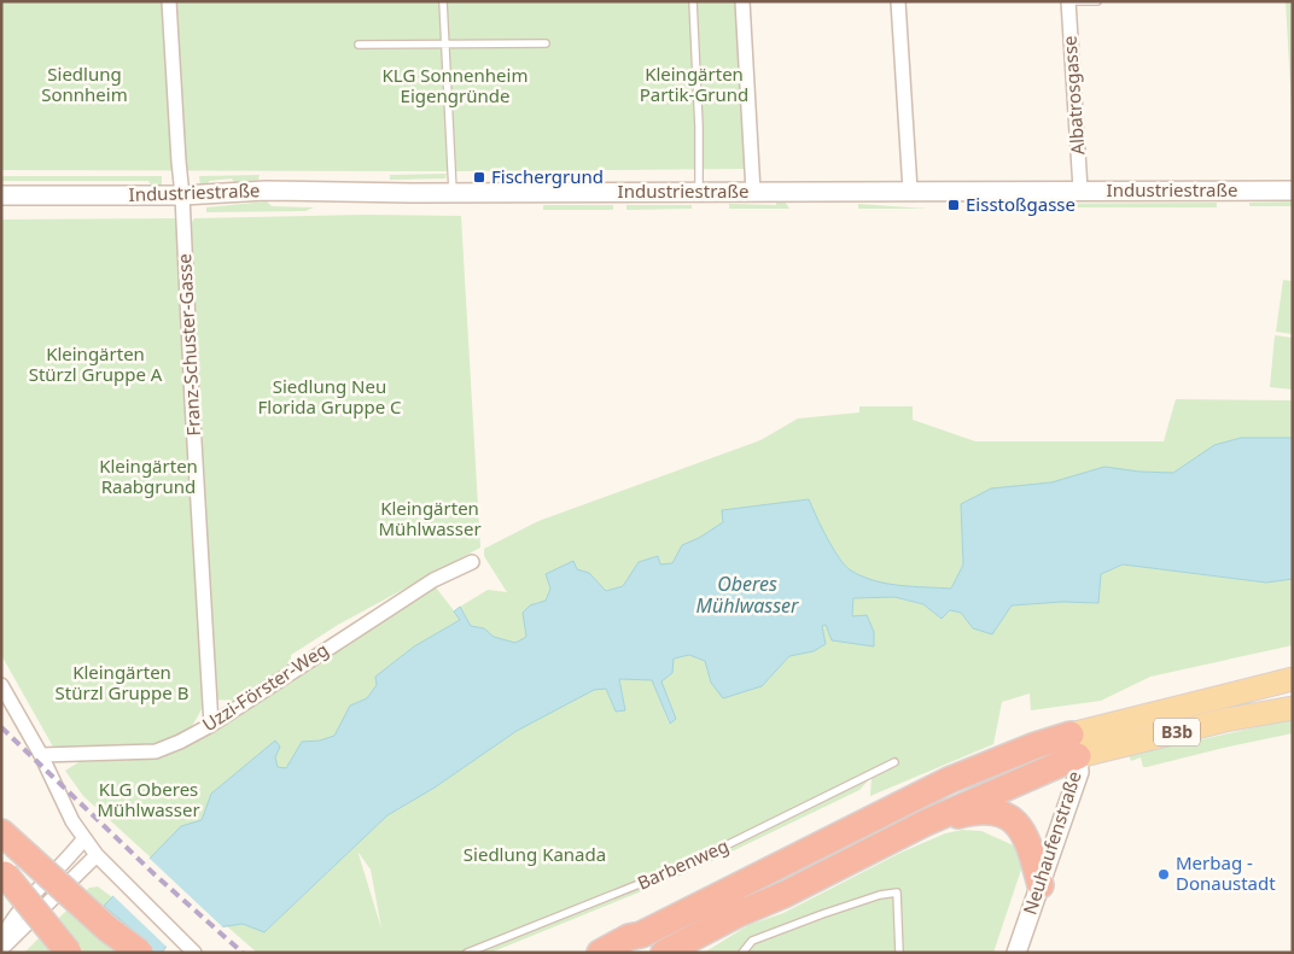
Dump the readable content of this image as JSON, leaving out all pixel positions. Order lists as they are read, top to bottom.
{
  "streets": {
    "main road": ["B3b"],
    "street": [
      "Albatrosgasse",
      "Industriestraße",
      "Franz-Schuster-Gasse",
      "Uzzi-Förster-Weg",
      "Neuhaufenstraße"
    ],
    "lane": ["Barbenweg"]
  },
  "crossings": [
    ["Albatrosgasse", "Industriestraße"],
    ["Industriestraße", "Franz-Schuster-Gasse"],
    ["Franz-Schuster-Gasse", "Uzzi-Förster-Weg"],
    ["B3b", "Neuhaufenstraße"]
  ],
  "water": ["Oberes Mühlwasser"],
  "parks": [
    "Siedlung Sonnheim",
    "Kleingärten Partik-Grund",
    "KLG Sonnenheim Eigengründe",
    "Kleingärten Stürzl Gruppe A",
    "Siedlung Neu Florida Gruppe C",
    "Kleingärten Raabgrund",
    "Kleingärten Mühlwasser",
    "Kleingärten Stürzl Gruppe B",
    "KLG Oberes Mühlwasser",
    "Siedlung Kanada"
  ],
  "places": {
    "transit": ["Fischergrund", "Eisstoßgasse"],
    "other": ["Merbag - Donaustadt"]
  }
}
